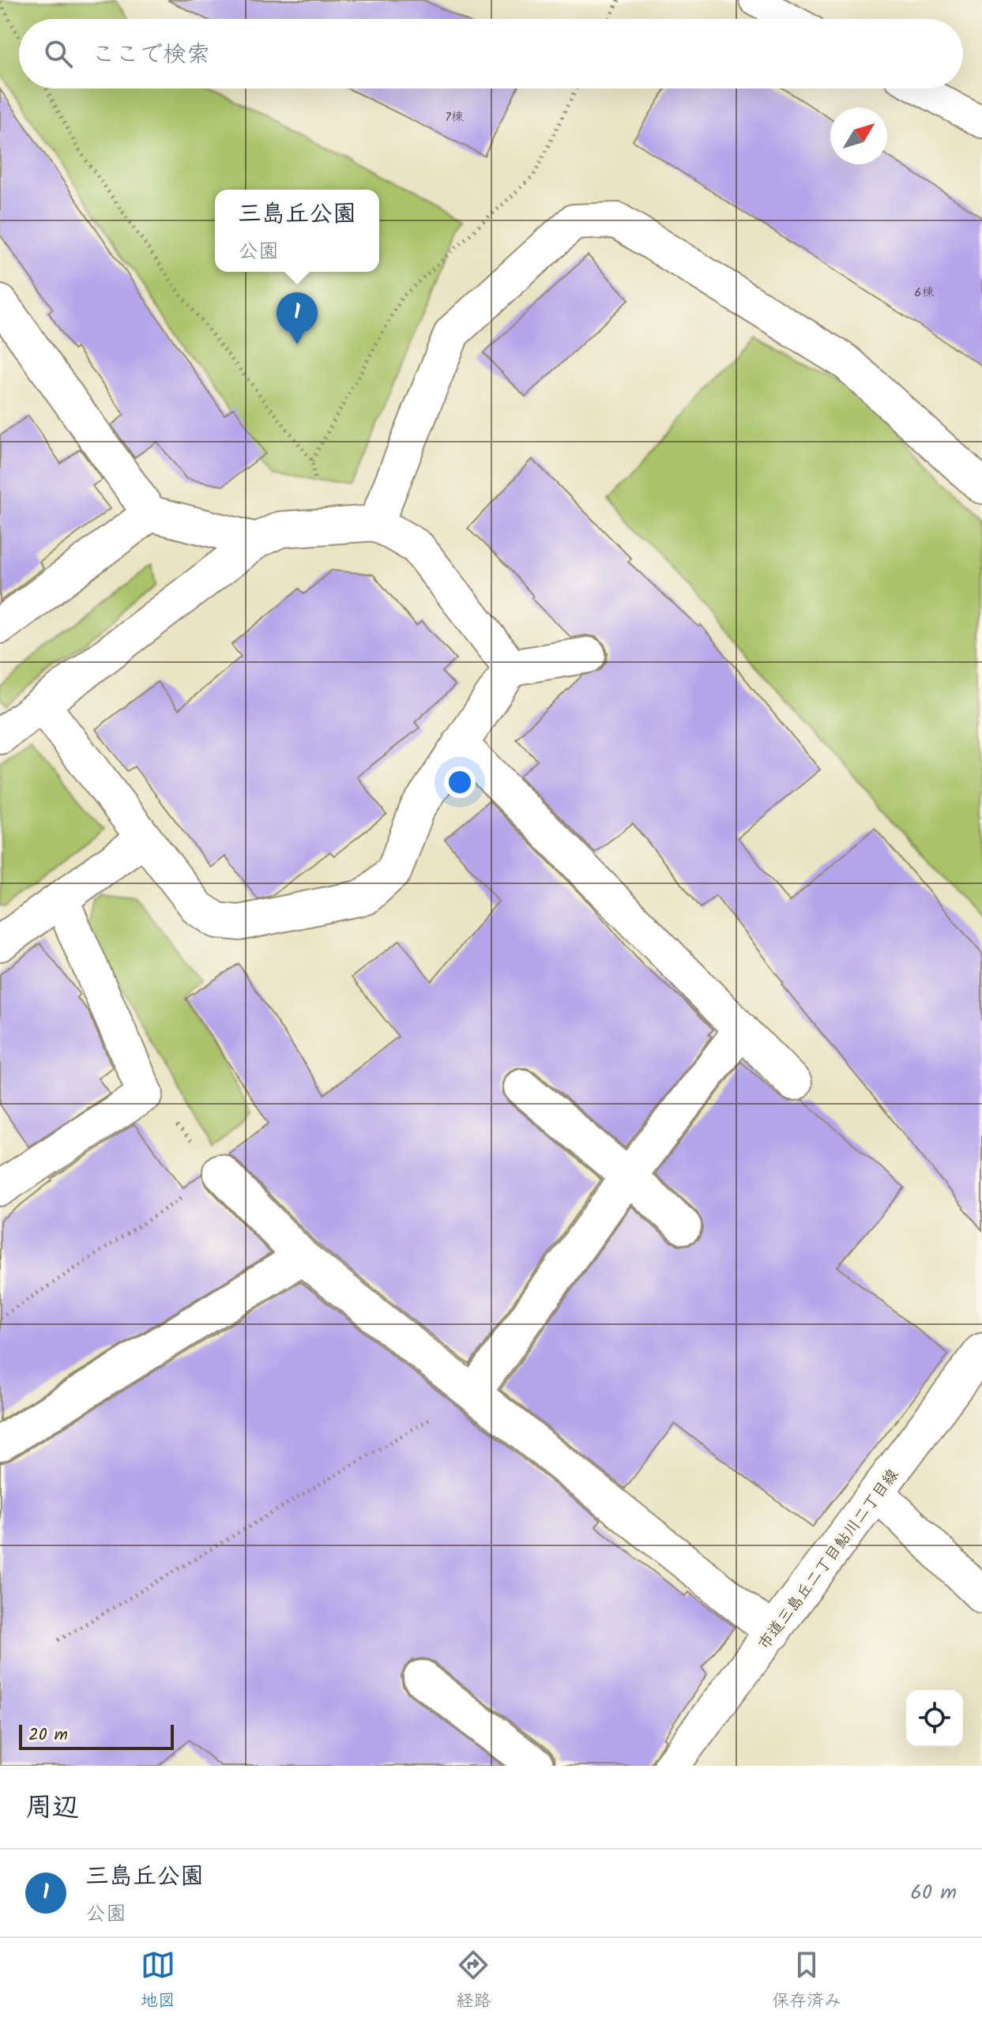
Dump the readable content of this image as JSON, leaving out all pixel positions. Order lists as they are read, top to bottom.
{
  "streets": {
    "street": ["市道三島丘二丁目鮎川二丁目線"]
  },
  "house_numbers": ["7棟", "6棟"],
  "scale_bar": "20 m",
  "north": "top right",
  "page": {
    "search": "ここで検索",
    "popup": ["三島丘公園", "公園"],
    "pins": "1",
    "scale": "20 m",
    "heading": "周辺",
    "list": [
      {
        "mark": "1",
        "name": "三島丘公園",
        "note": "公園",
        "value": "60 m"
      }
    ],
    "nav": ["地図", "経路", "保存済み"]
  }
}
